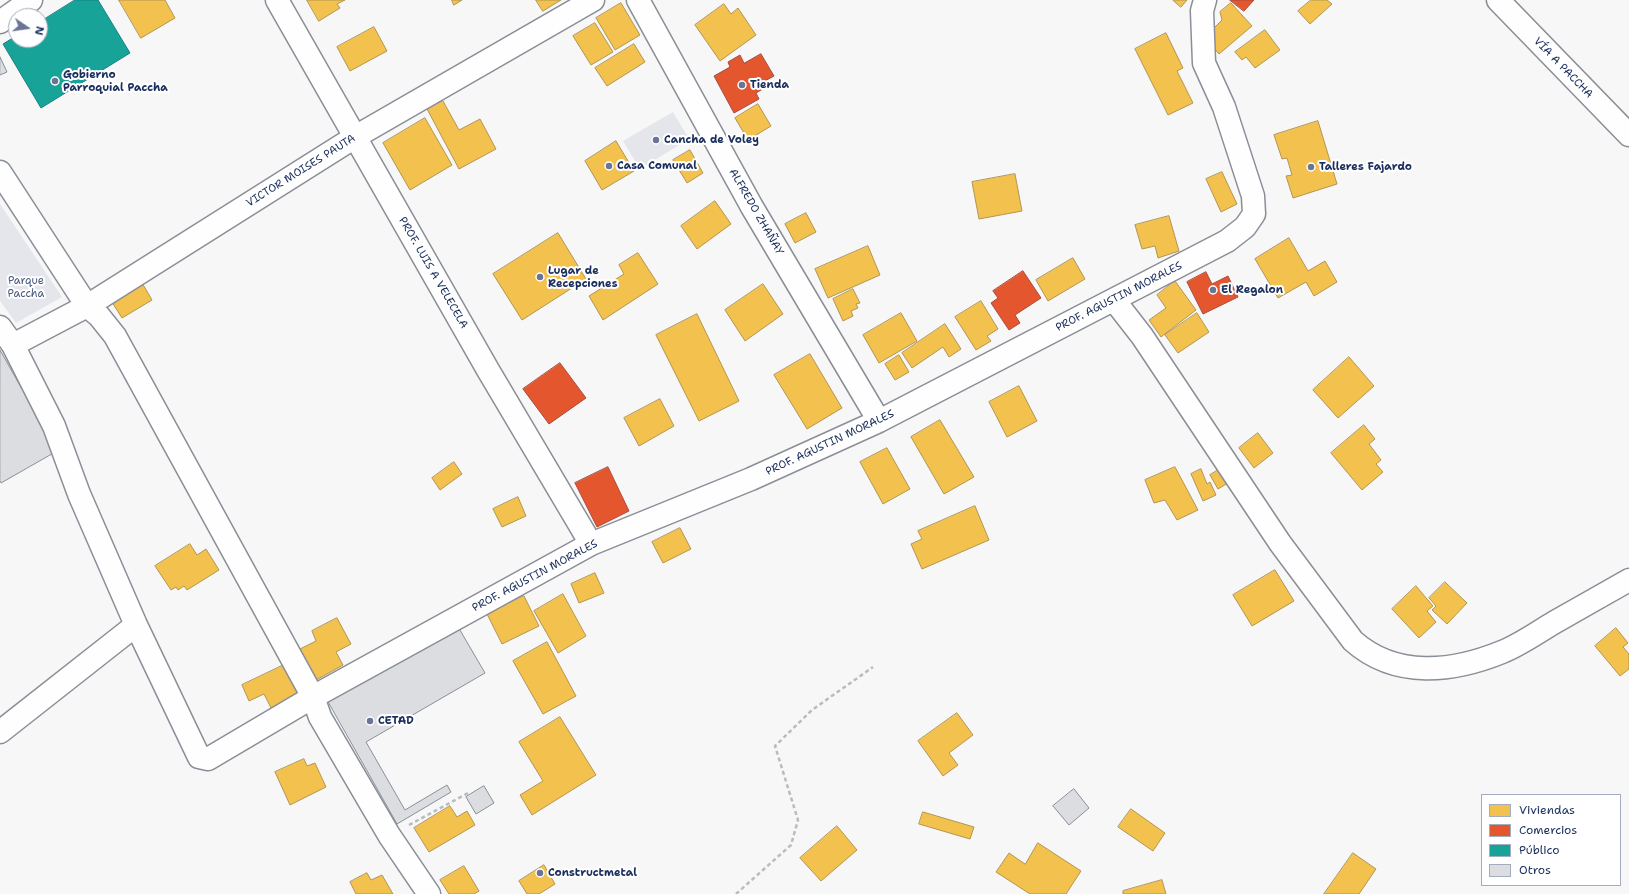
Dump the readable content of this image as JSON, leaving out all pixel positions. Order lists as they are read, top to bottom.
{
  "streets": {
    "street": [
      "VÍA A PACCHA",
      "VICTOR MOISES PAUTA",
      "ALFREDO ZHAÑAY",
      "PROF. LUIS A VELECELA",
      "PROF. AGUSTIN MORALES"
    ]
  },
  "crossings": [
    ["VICTOR MOISES PAUTA", "PROF. LUIS A VELECELA"],
    ["ALFREDO ZHAÑAY", "PROF. AGUSTIN MORALES"],
    ["PROF. LUIS A VELECELA", "PROF. AGUSTIN MORALES"]
  ],
  "parks": ["Parque Paccha"],
  "places": [
    "Gobierno Parroquial Paccha",
    "Tienda",
    "Cancha de Voley",
    "Casa Comunal",
    "Talleres Fajardo",
    "Lugar de Recepciones",
    "El Regalon",
    "CETAD",
    "Constructmetal"
  ],
  "legend": [
    "Viviendas",
    "Comercios",
    "Público",
    "Otros"
  ],
  "north": "right"
}
